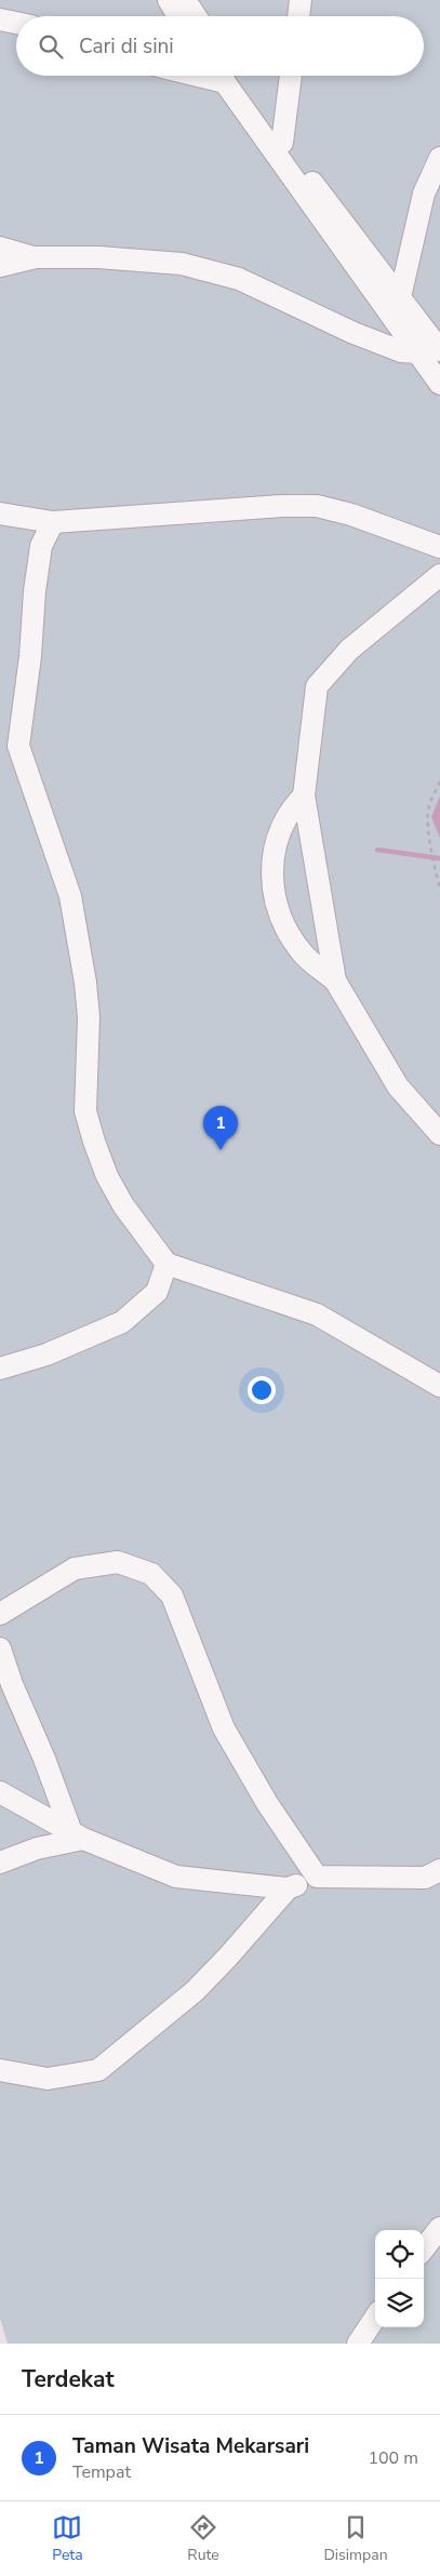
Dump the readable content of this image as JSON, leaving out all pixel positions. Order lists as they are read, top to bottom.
{
  "page": {
    "search": "Cari di sini",
    "pins": "1",
    "heading": "Terdekat",
    "list": [
      {
        "mark": "1",
        "name": "Taman Wisata Mekarsari",
        "note": "Tempat",
        "value": "100 m"
      }
    ],
    "nav": ["Peta", "Rute", "Disimpan"]
  }
}
